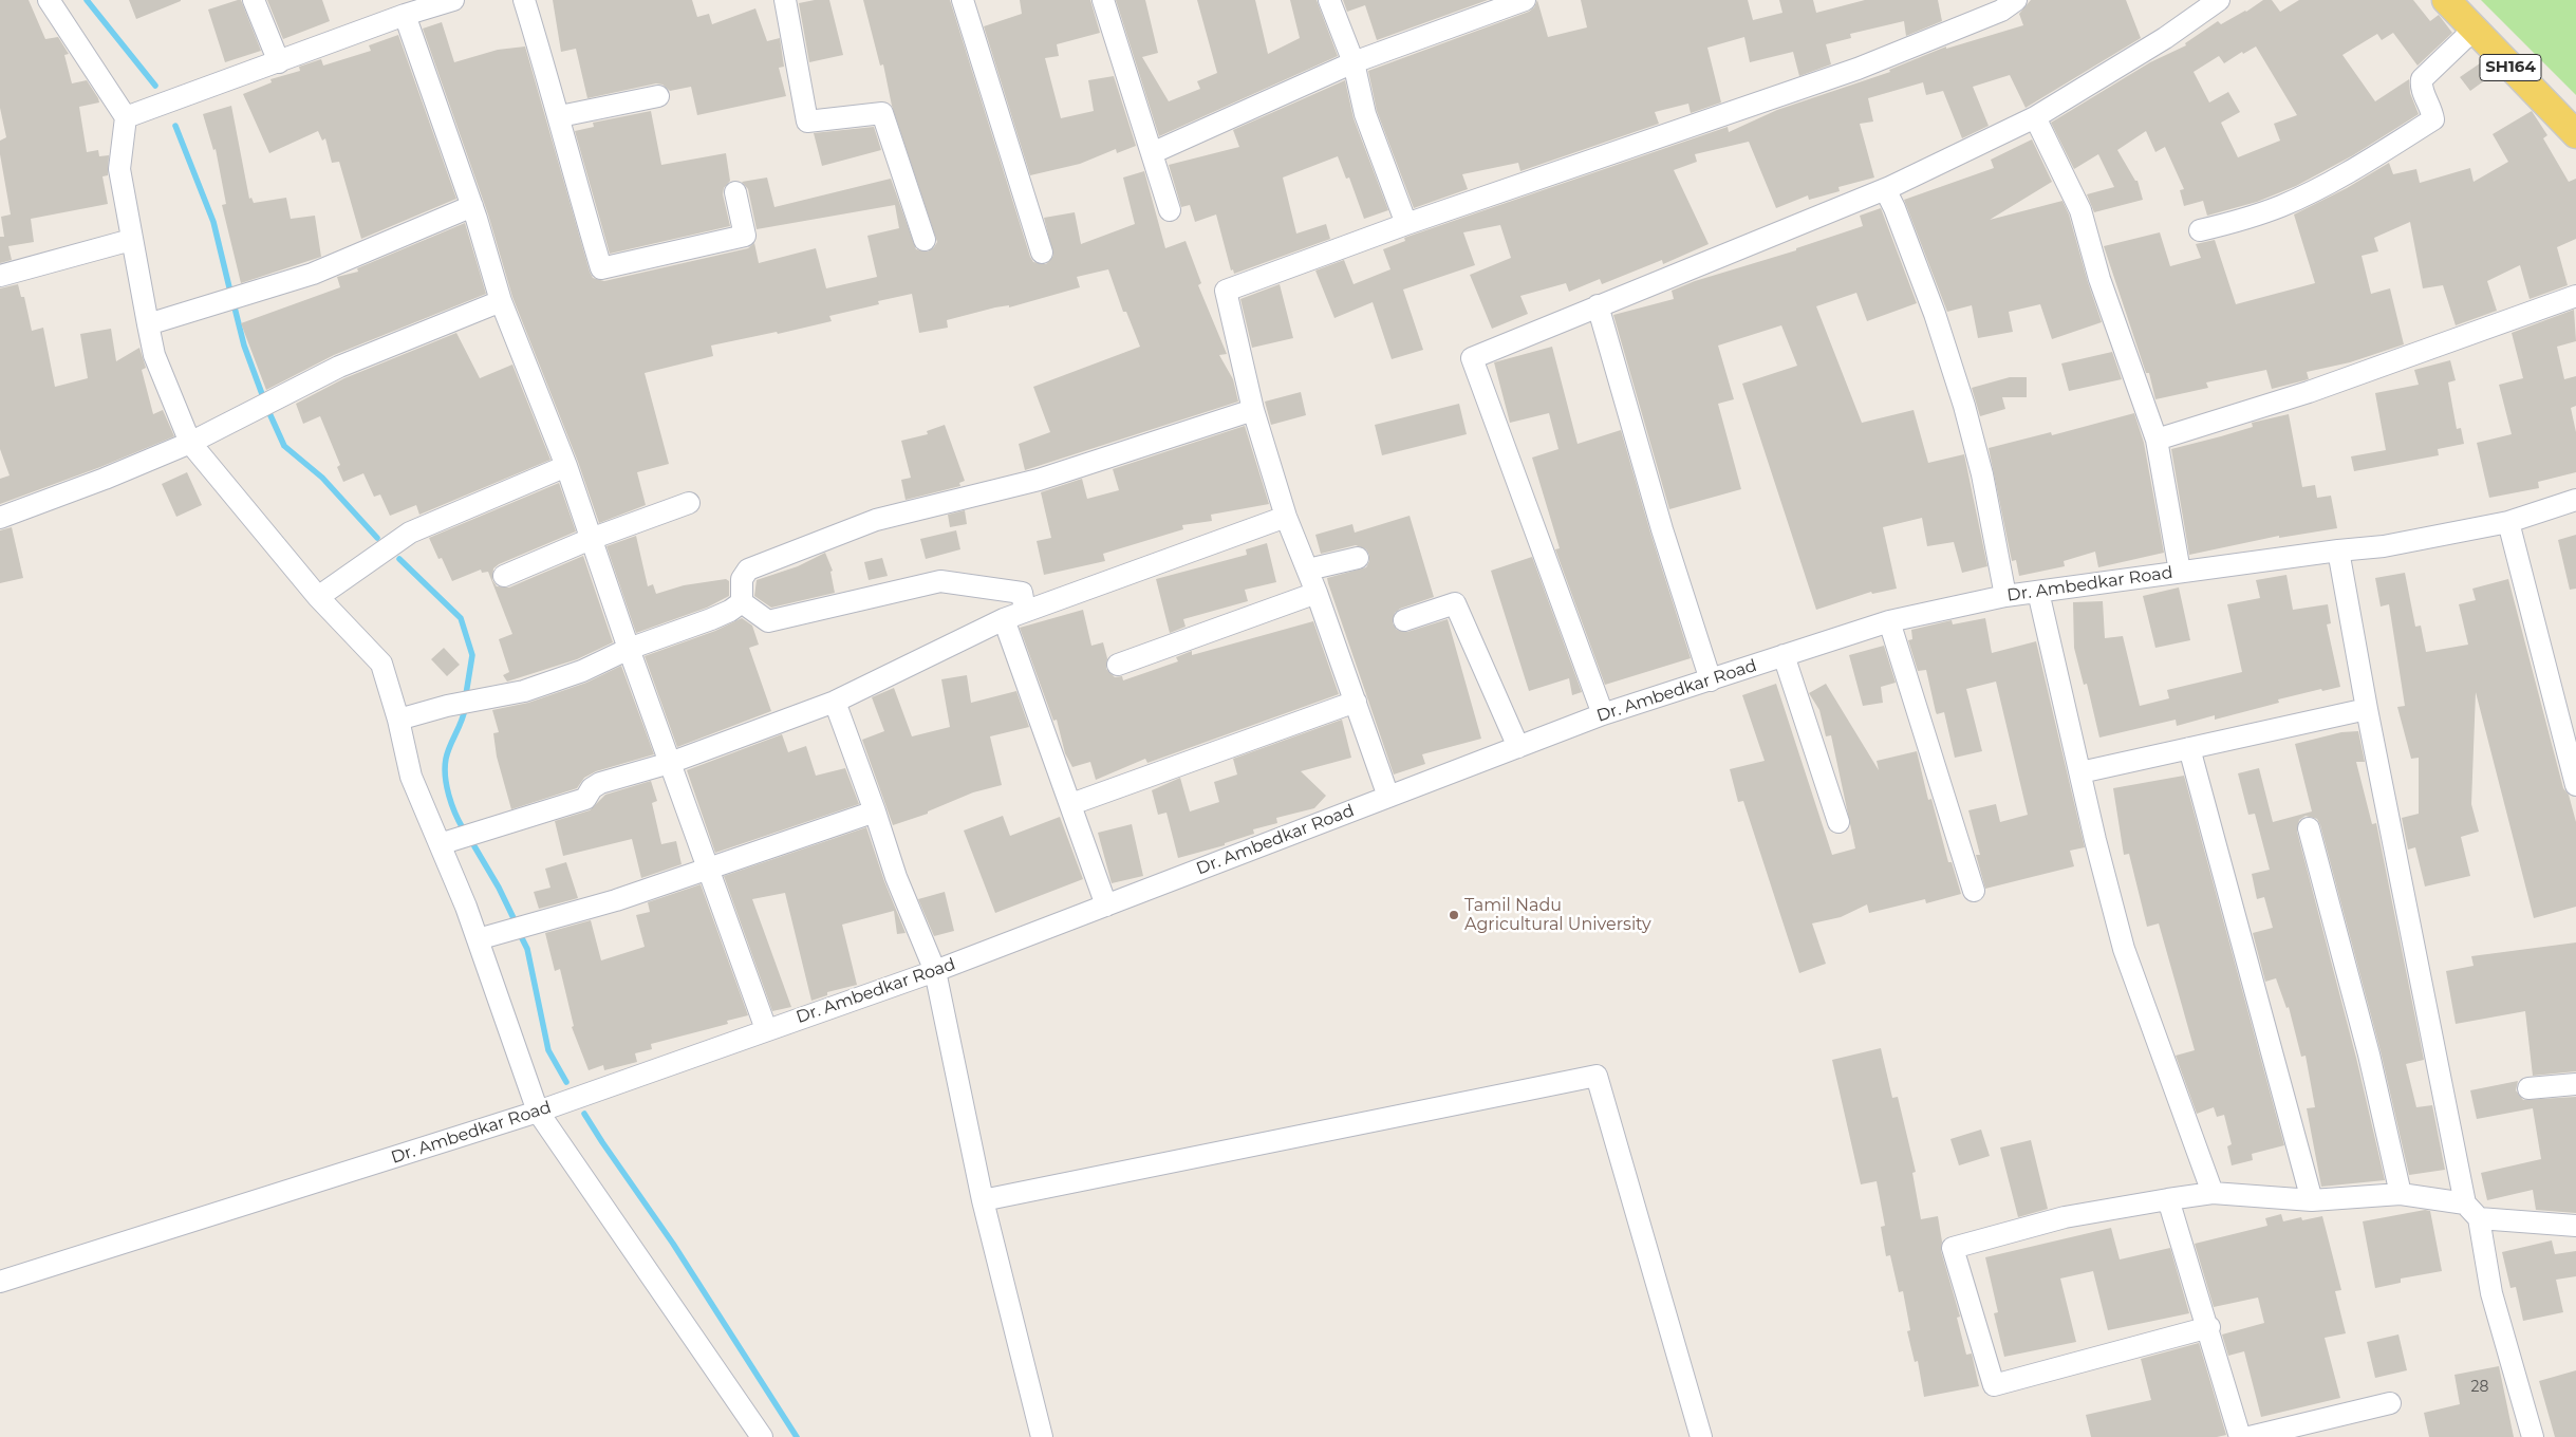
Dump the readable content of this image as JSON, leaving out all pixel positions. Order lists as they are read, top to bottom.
{
  "streets": {
    "main road": ["SH164"],
    "street": ["Dr. Ambedkar Road"]
  },
  "places": ["Tamil Nadu Agricultural University"],
  "house_numbers": ["28"]
}
